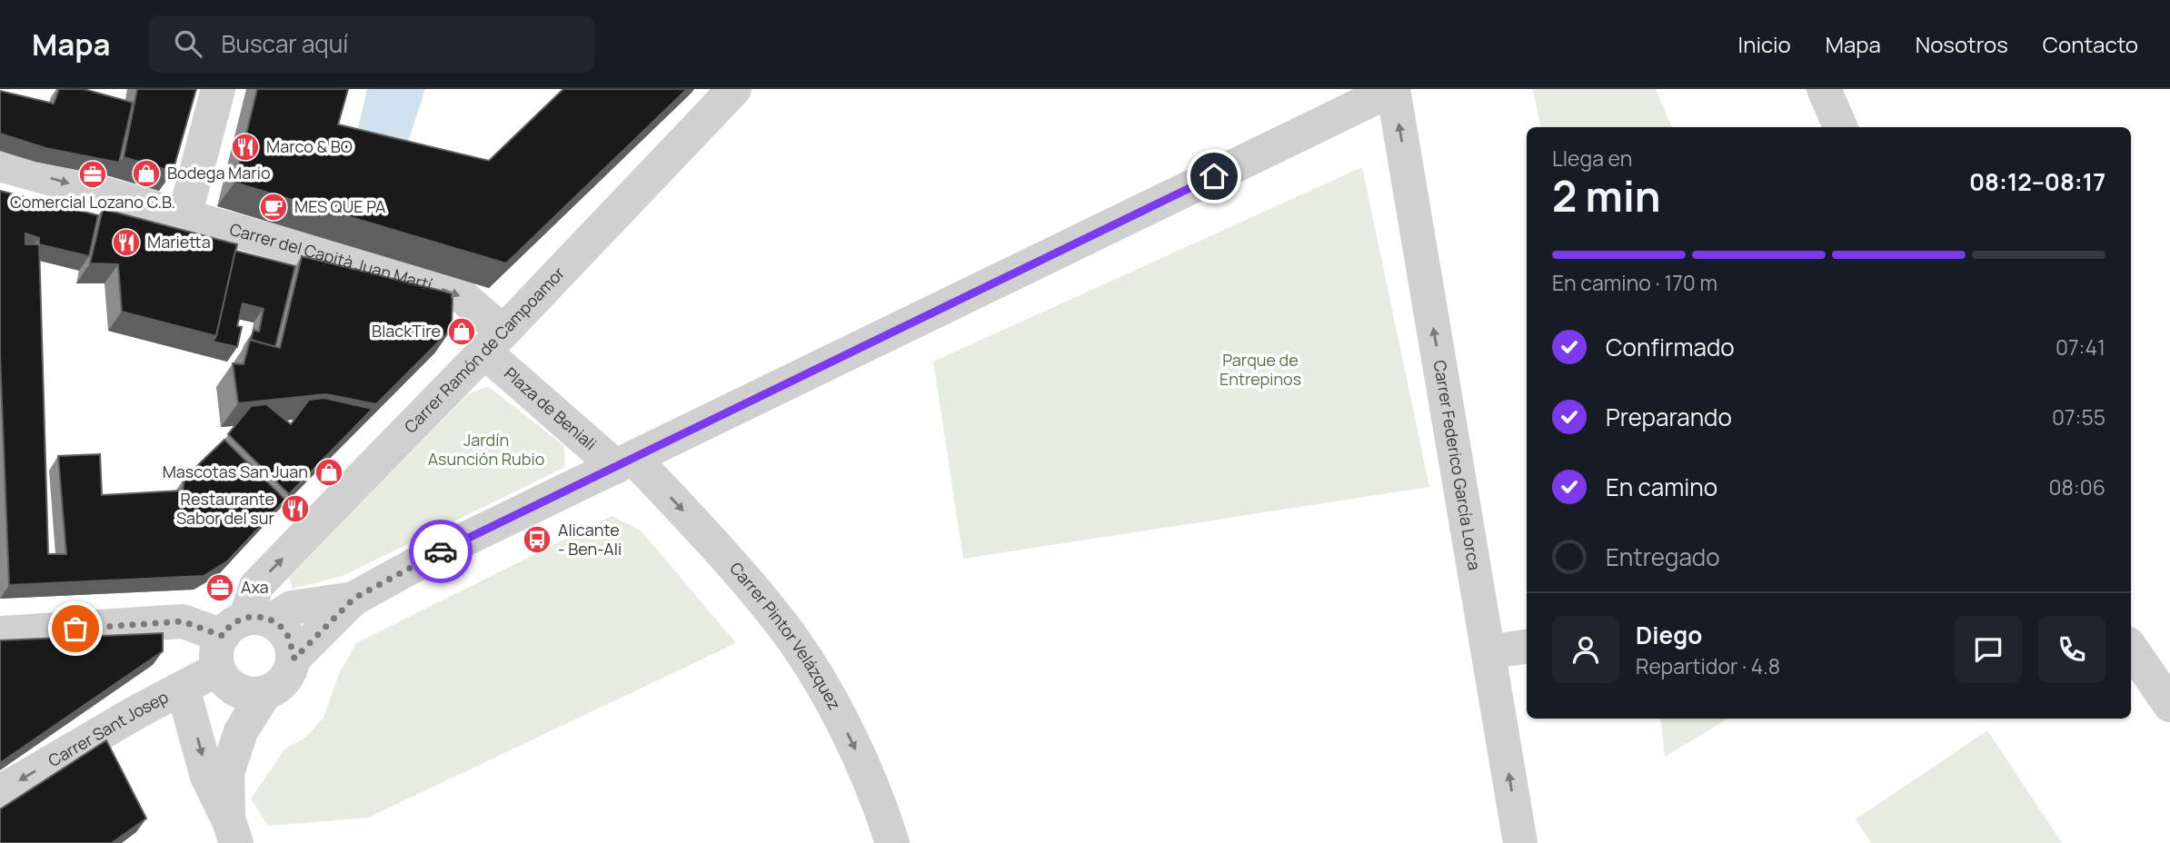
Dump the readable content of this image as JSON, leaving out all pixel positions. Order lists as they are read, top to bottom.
{
  "streets": {
    "street": [
      "Carrer del Capità Juan Martí",
      "Carrer Ramón de Campoamor",
      "Plaza de Beniali",
      "Carrer Federico García Lorca",
      "Carrer Pintor Velázquez",
      "Carrer Sant Josep"
    ]
  },
  "crossings": [
    ["Carrer del Capità Juan Martí", "Carrer Ramón de Campoamor"],
    ["Carrer del Capità Juan Martí", "Plaza de Beniali"],
    ["Carrer Ramón de Campoamor", "Plaza de Beniali"],
    ["Carrer Ramón de Campoamor", "Carrer Sant Josep"],
    ["Plaza de Beniali", "Carrer Pintor Velázquez"]
  ],
  "one_way": [
    "Carrer del Capità Juan Martí",
    "Carrer Federico García Lorca",
    "Carrer Pintor Velázquez",
    "Carrer Sant Josep"
  ],
  "parks": ["Parque de Entrepinos", "Jardín Asunción Rubio"],
  "places": {
    "restaurant": ["Marco & BO", "Marietta", "Restaurante Sabor del sur"],
    "shop": ["Bodega Mario", "BlackTire", "Mascotas San Juan"],
    "office": ["Comercial Lozano C.B.", "Axa"],
    "cafe": ["MES QUE PA"],
    "bus stop": ["Alicante - Ben-Ali"]
  },
  "page": {
    "header": "Mapa",
    "search": "Buscar aquí",
    "nav": [
      "Inicio",
      "Mapa",
      "Nosotros",
      "Contacto"
    ],
    "heading": ["2 min", "Llega en", "08:12–08:17"],
    "panel": ["Diego", "Repartidor · 4.8"],
    "bar": "En camino · 170 m",
    "list": [
      ["Confirmado", "07:41"],
      ["Preparando", "07:55"],
      ["En camino", "08:06"],
      "Entregado"
    ]
  }
}
